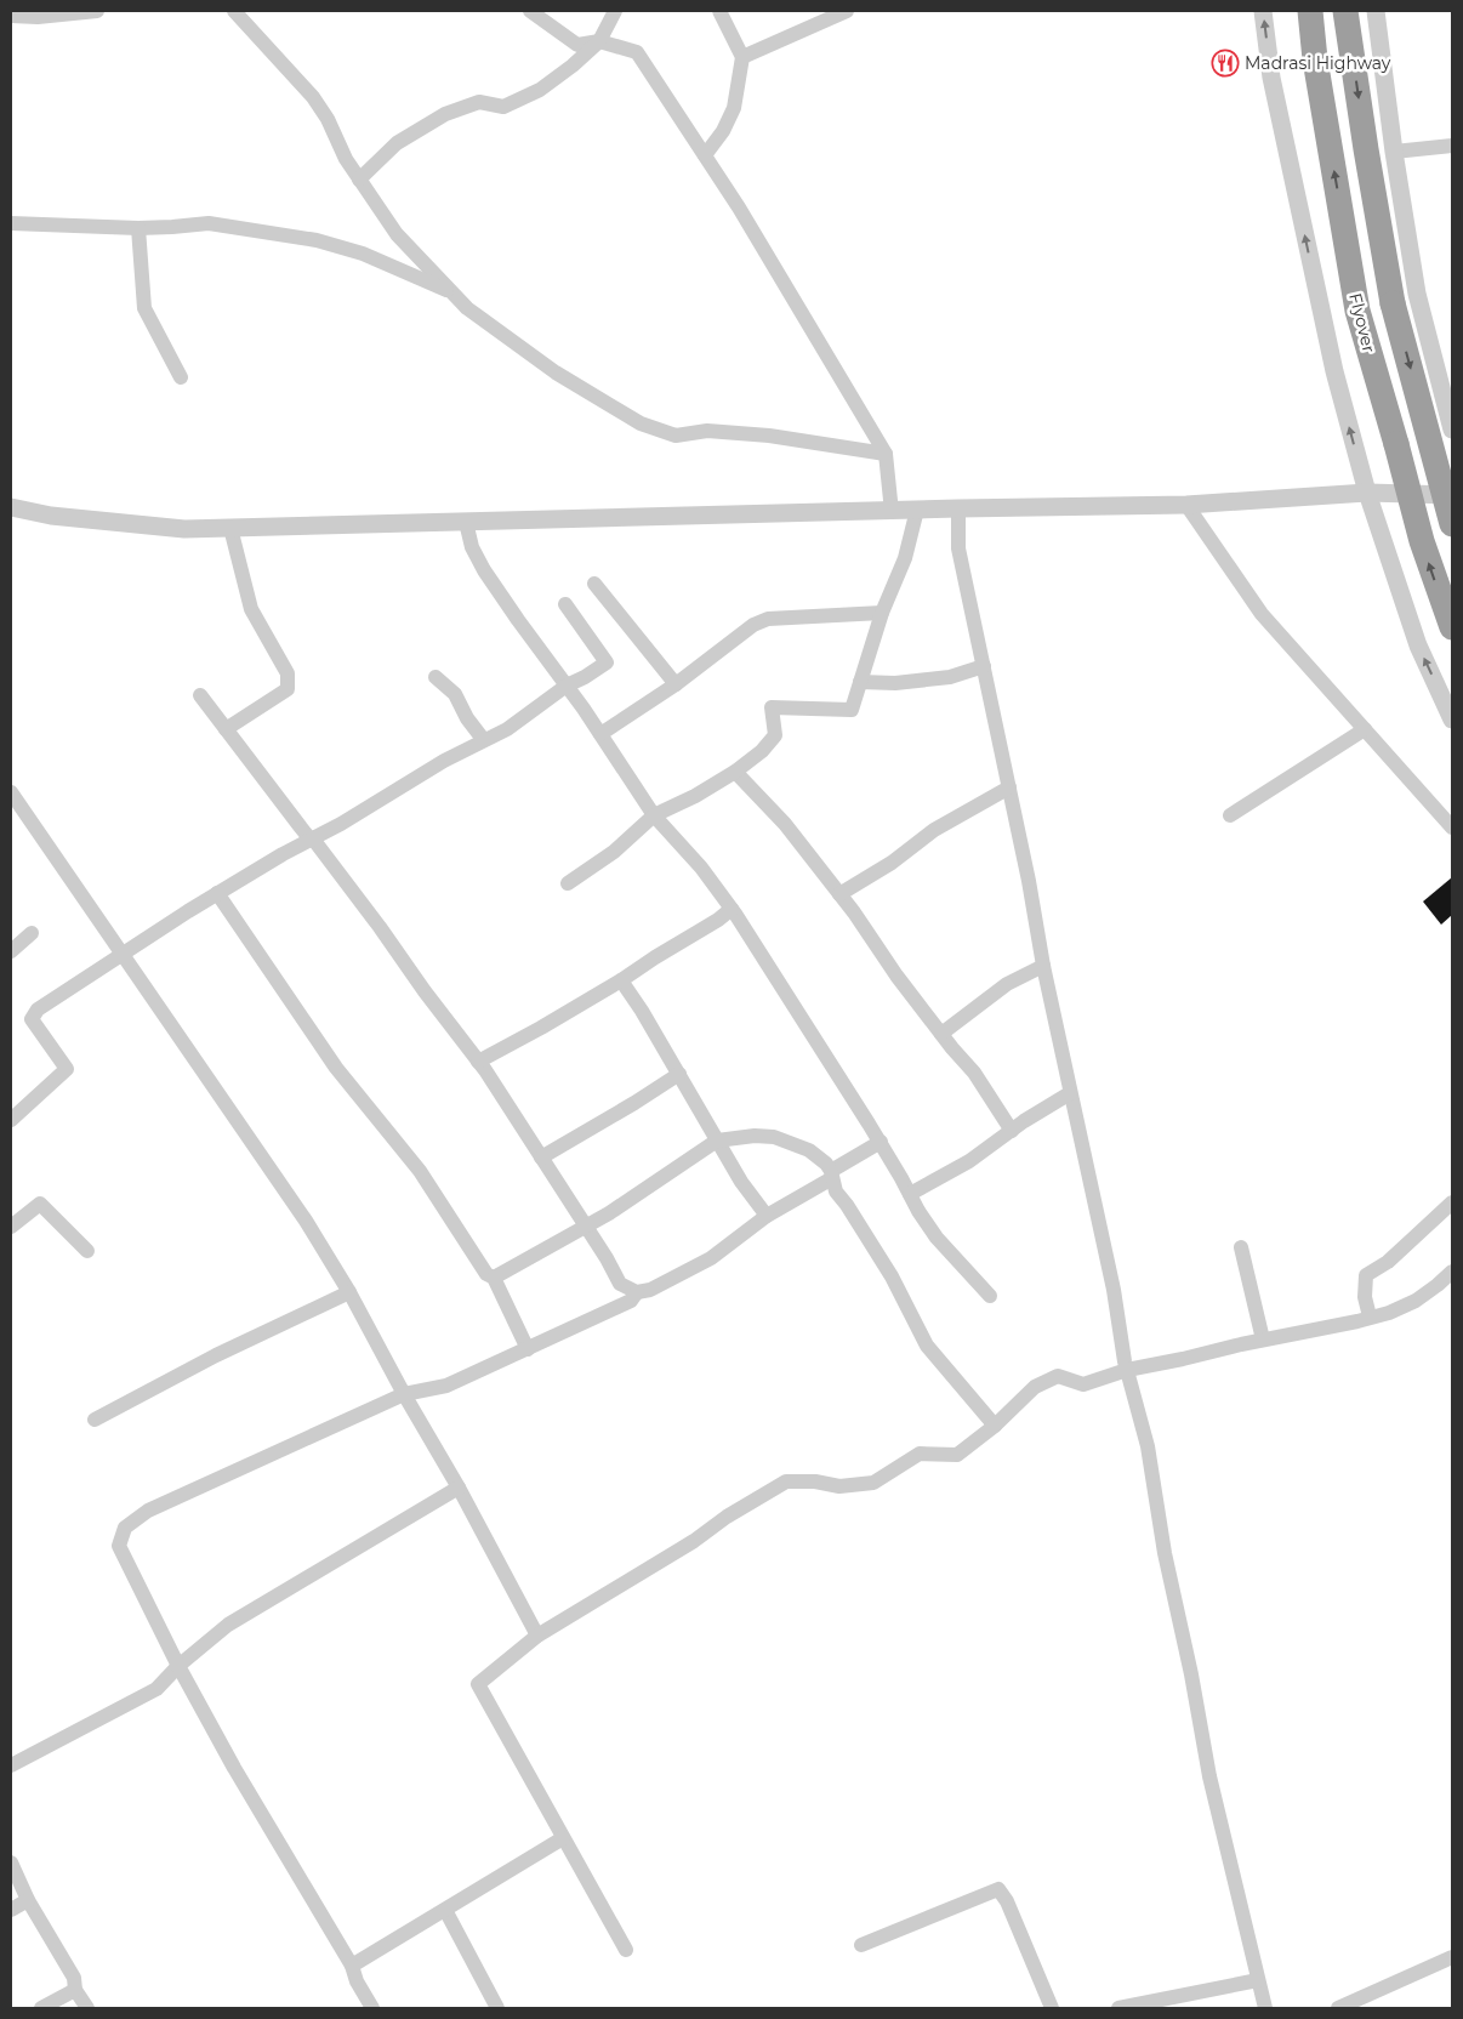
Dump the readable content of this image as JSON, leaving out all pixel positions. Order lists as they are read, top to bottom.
{
  "streets": {
    "highway": ["Flyover"]
  },
  "places": {
    "restaurant": ["Madrasi Highway"]
  }
}
